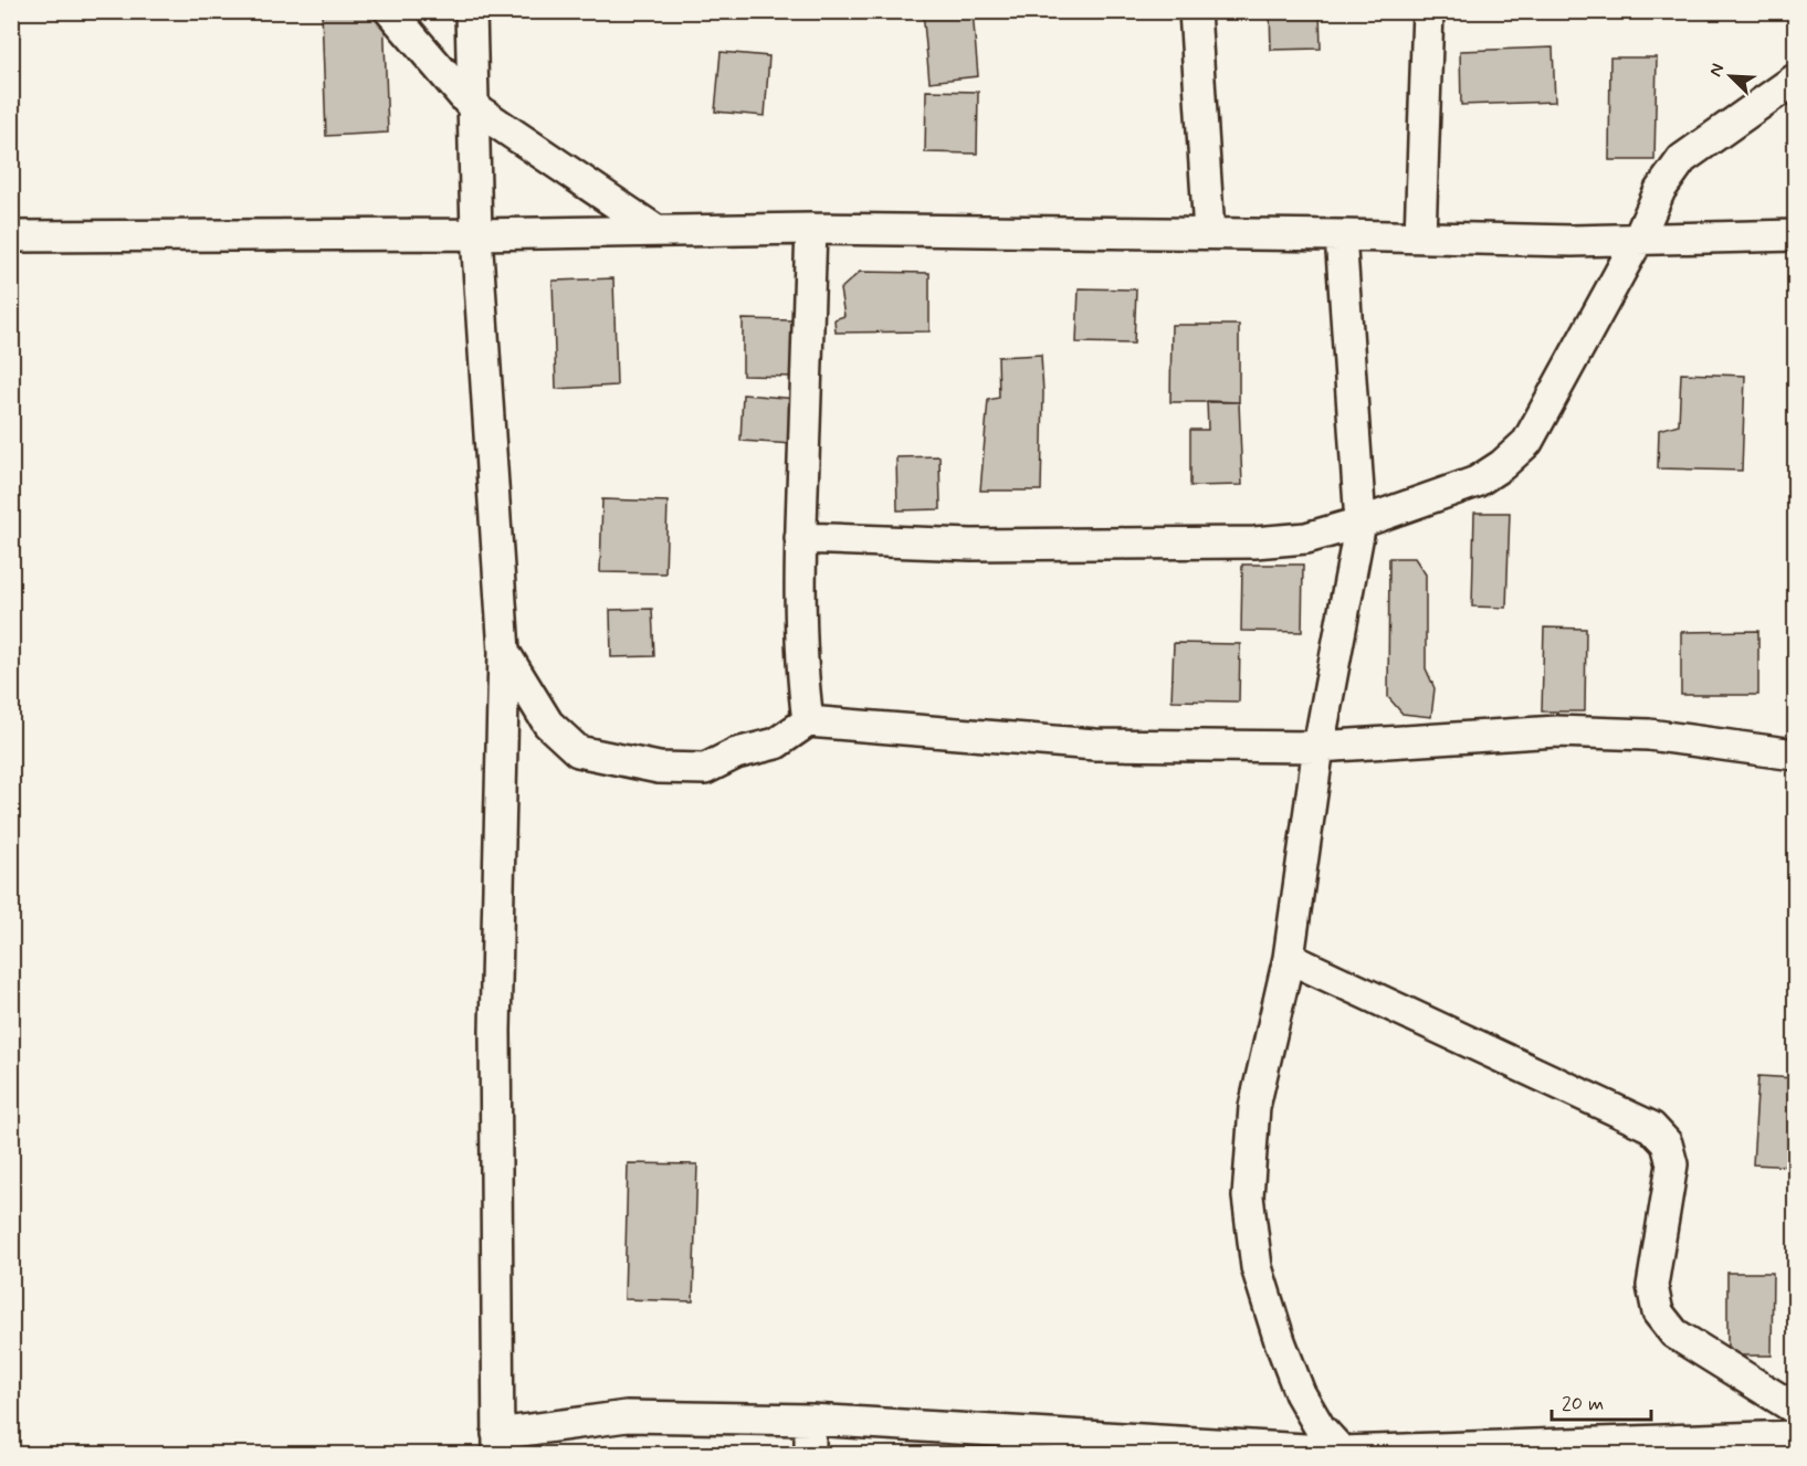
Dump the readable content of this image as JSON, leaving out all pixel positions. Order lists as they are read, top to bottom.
{
  "scale_bar": "20 m",
  "north": "top left"
}
